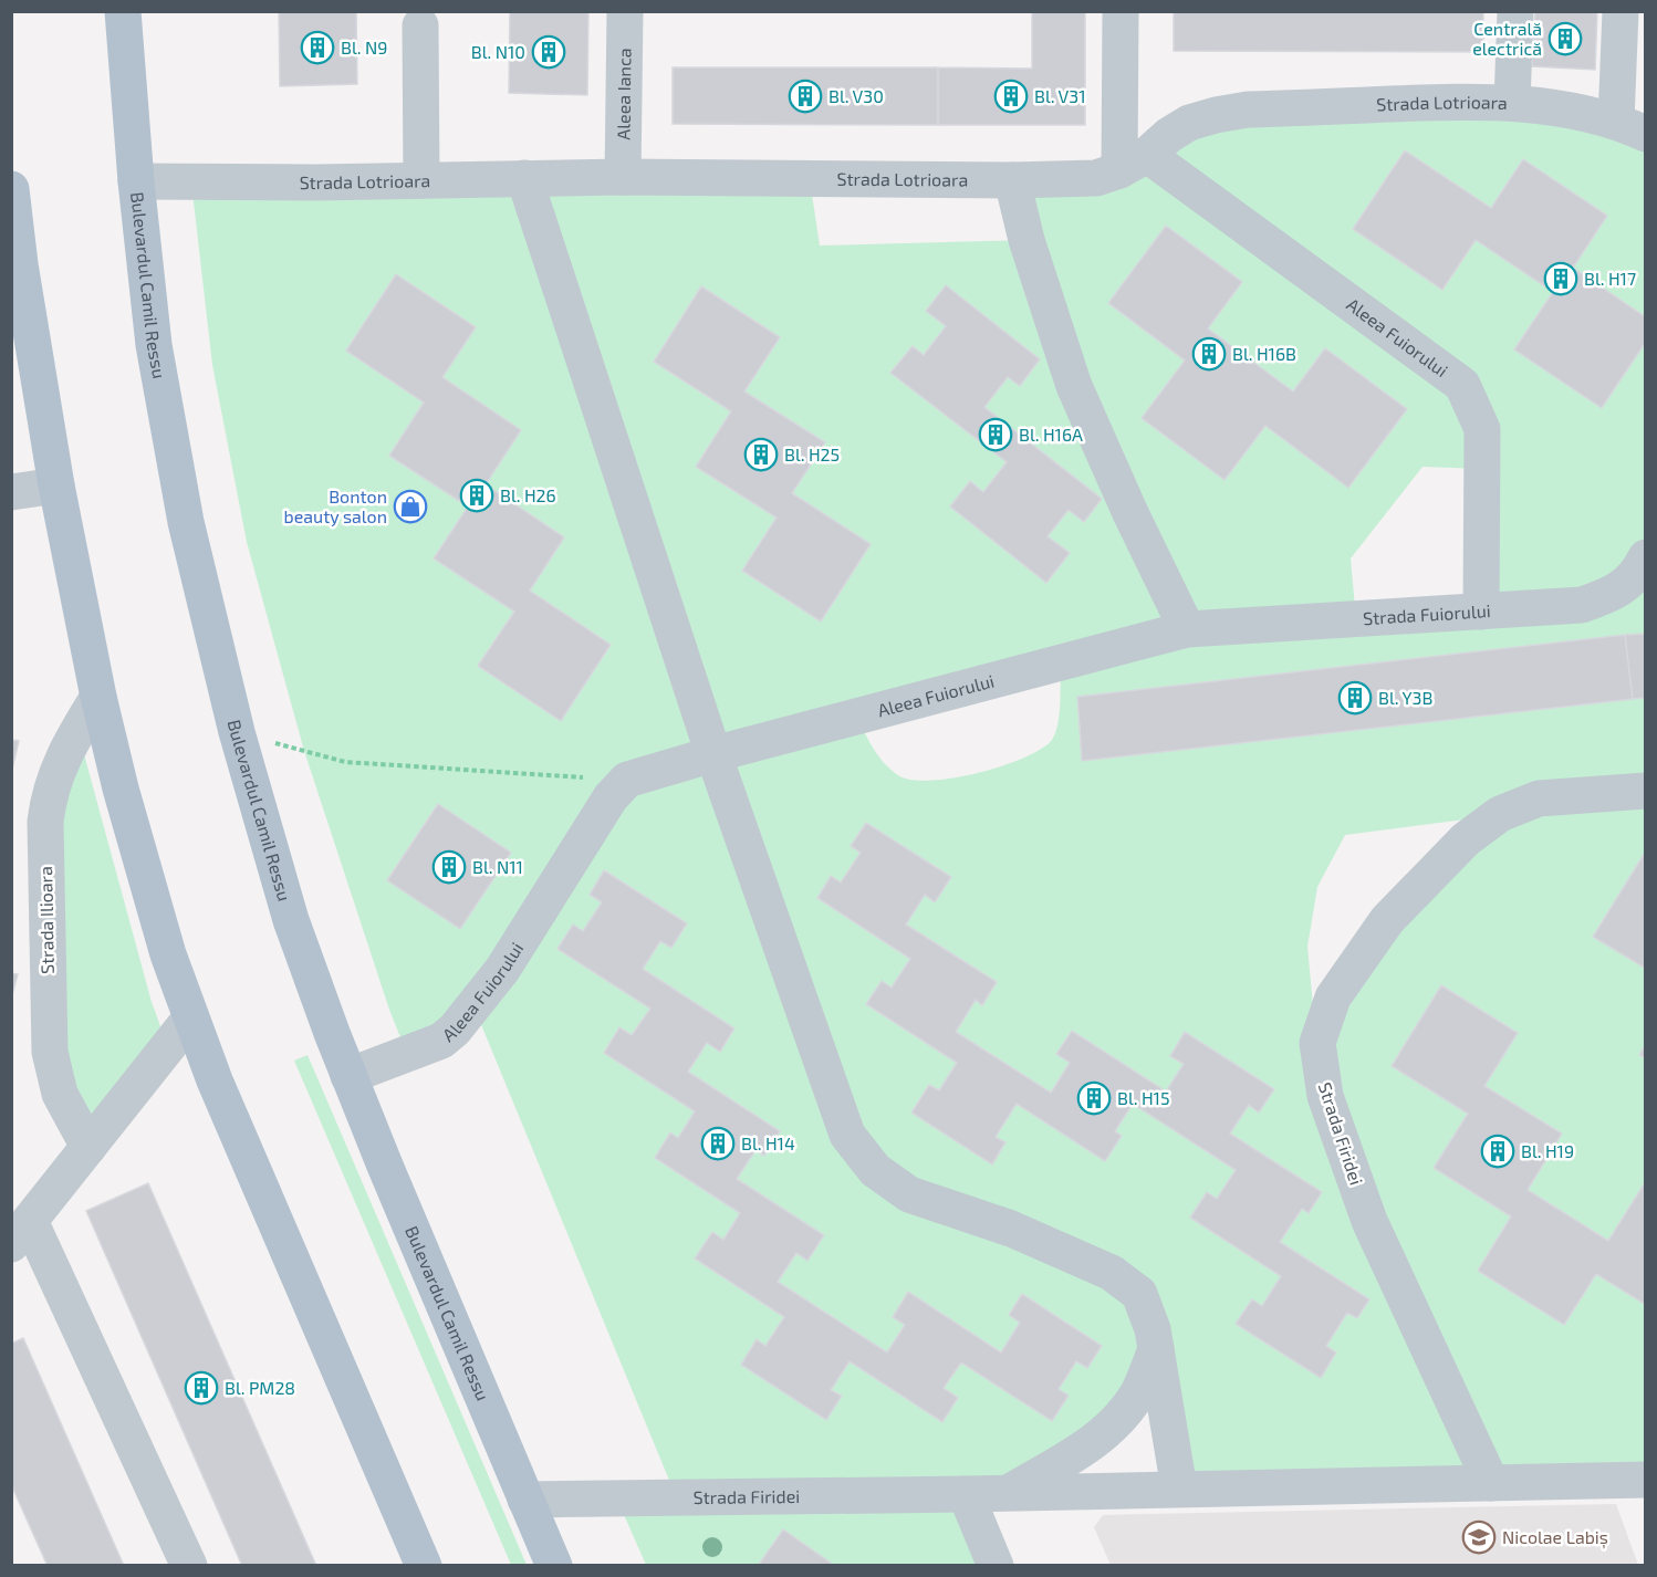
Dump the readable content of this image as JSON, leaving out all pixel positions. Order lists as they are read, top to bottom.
{
  "streets": {
    "main road": ["Bulevardul Camil Ressu"],
    "street": [
      "Aleea Ianca",
      "Strada Lotrioara",
      "Aleea Fuiorului",
      "Strada Fuiorului",
      "Strada Ilioara",
      "Strada Firidei"
    ]
  },
  "crossings": [
    ["Aleea Ianca", "Strada Lotrioara"],
    ["Strada Lotrioara", "Bulevardul Camil Ressu"],
    ["Strada Lotrioara", "Aleea Fuiorului"],
    ["Bulevardul Camil Ressu", "Aleea Fuiorului"],
    ["Bulevardul Camil Ressu", "Strada Firidei"],
    ["Aleea Fuiorului", "Strada Fuiorului"]
  ],
  "places": {
    "building": [
      "Centrală electrică",
      "Bl. N9",
      "Bl. N10",
      "Bl. V30",
      "Bl. V31",
      "Bl. H17",
      "Bl. H16B",
      "Bl. H16A",
      "Bl. H25",
      "Bl. H26",
      "Bl. Y3B",
      "Bl. N11",
      "Bl. H15",
      "Bl. H14",
      "Bl. H19",
      "Bl. PM28"
    ],
    "shop": ["Bonton beauty salon"],
    "school or university": ["Nicolae Labiș"]
  }
}
